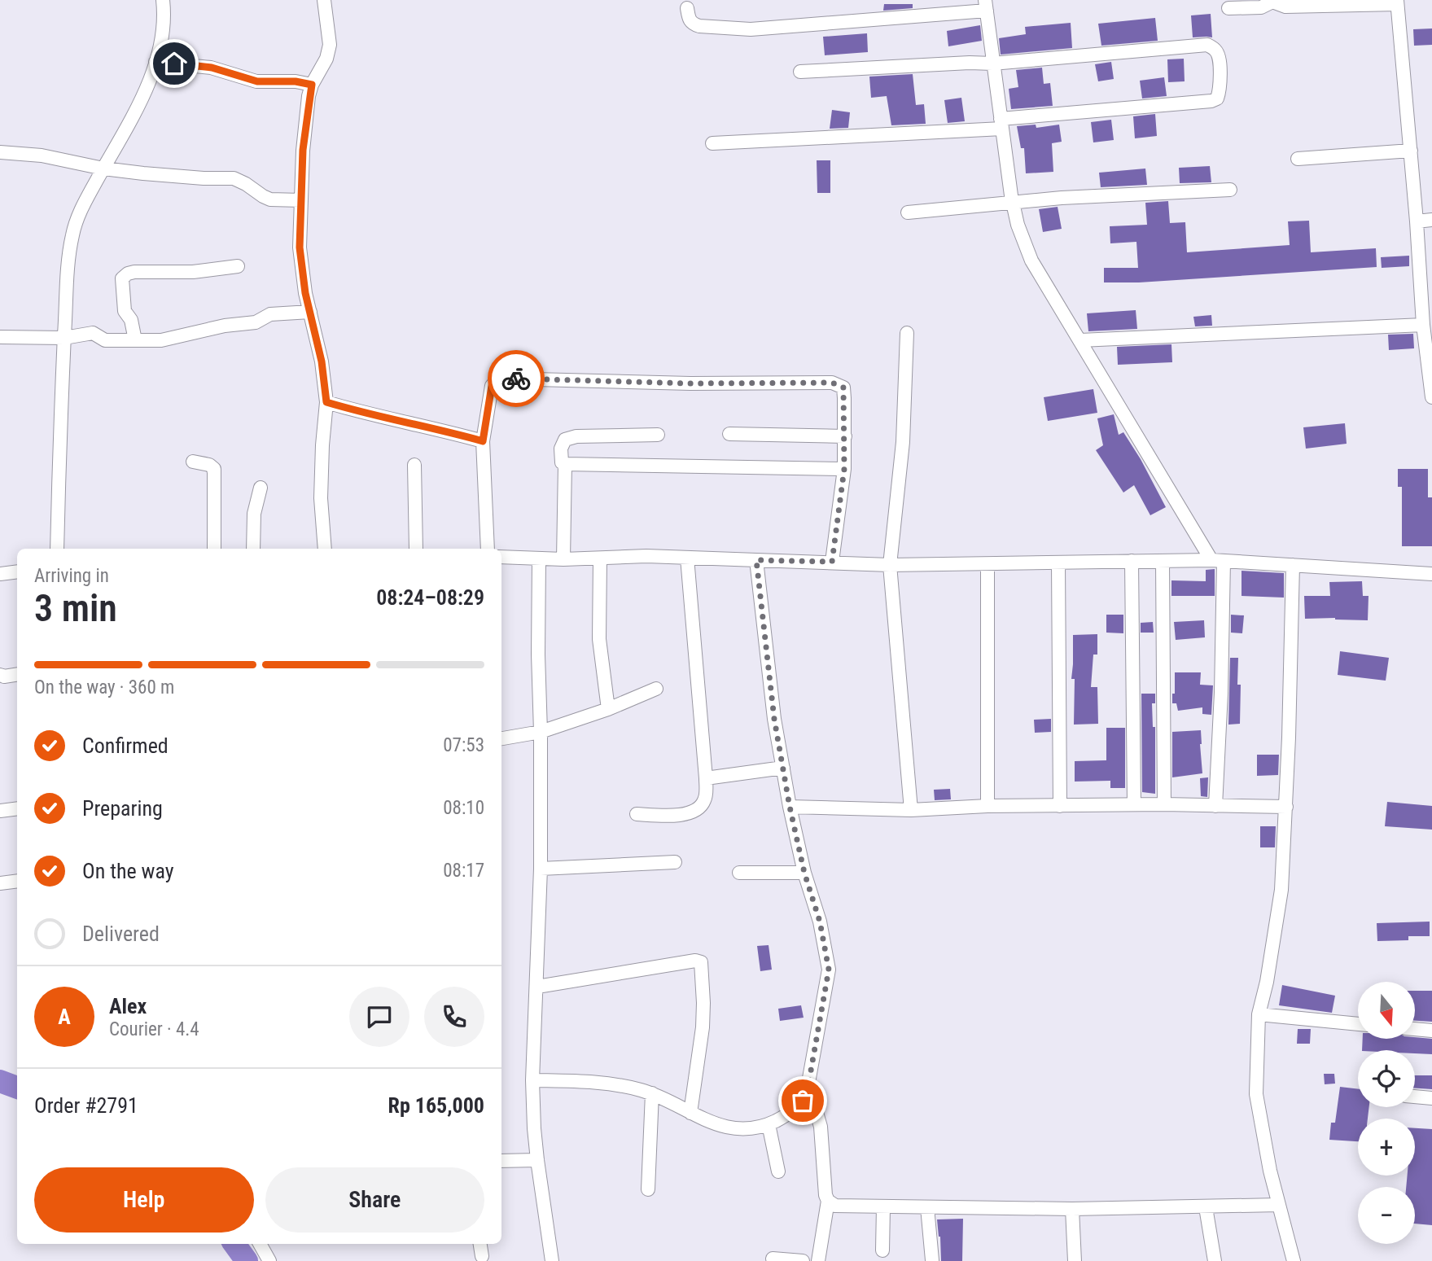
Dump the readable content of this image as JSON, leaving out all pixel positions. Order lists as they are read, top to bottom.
{
  "north": "bottom",
  "page": {
    "heading": ["3 min", "Arriving in", "08:24–08:29"],
    "panel": [
      "Alex",
      "Courier · 4.4",
      "Order #2791",
      "Rp 165,000"
    ],
    "bar": "On the way · 360 m",
    "list": [
      ["Confirmed", "07:53"],
      ["Preparing", "08:10"],
      ["On the way", "08:17"],
      "Delivered"
    ],
    "map_buttons": ["+", "−"],
    "round": "A",
    "buttons": ["Help", "Share"]
  }
}
